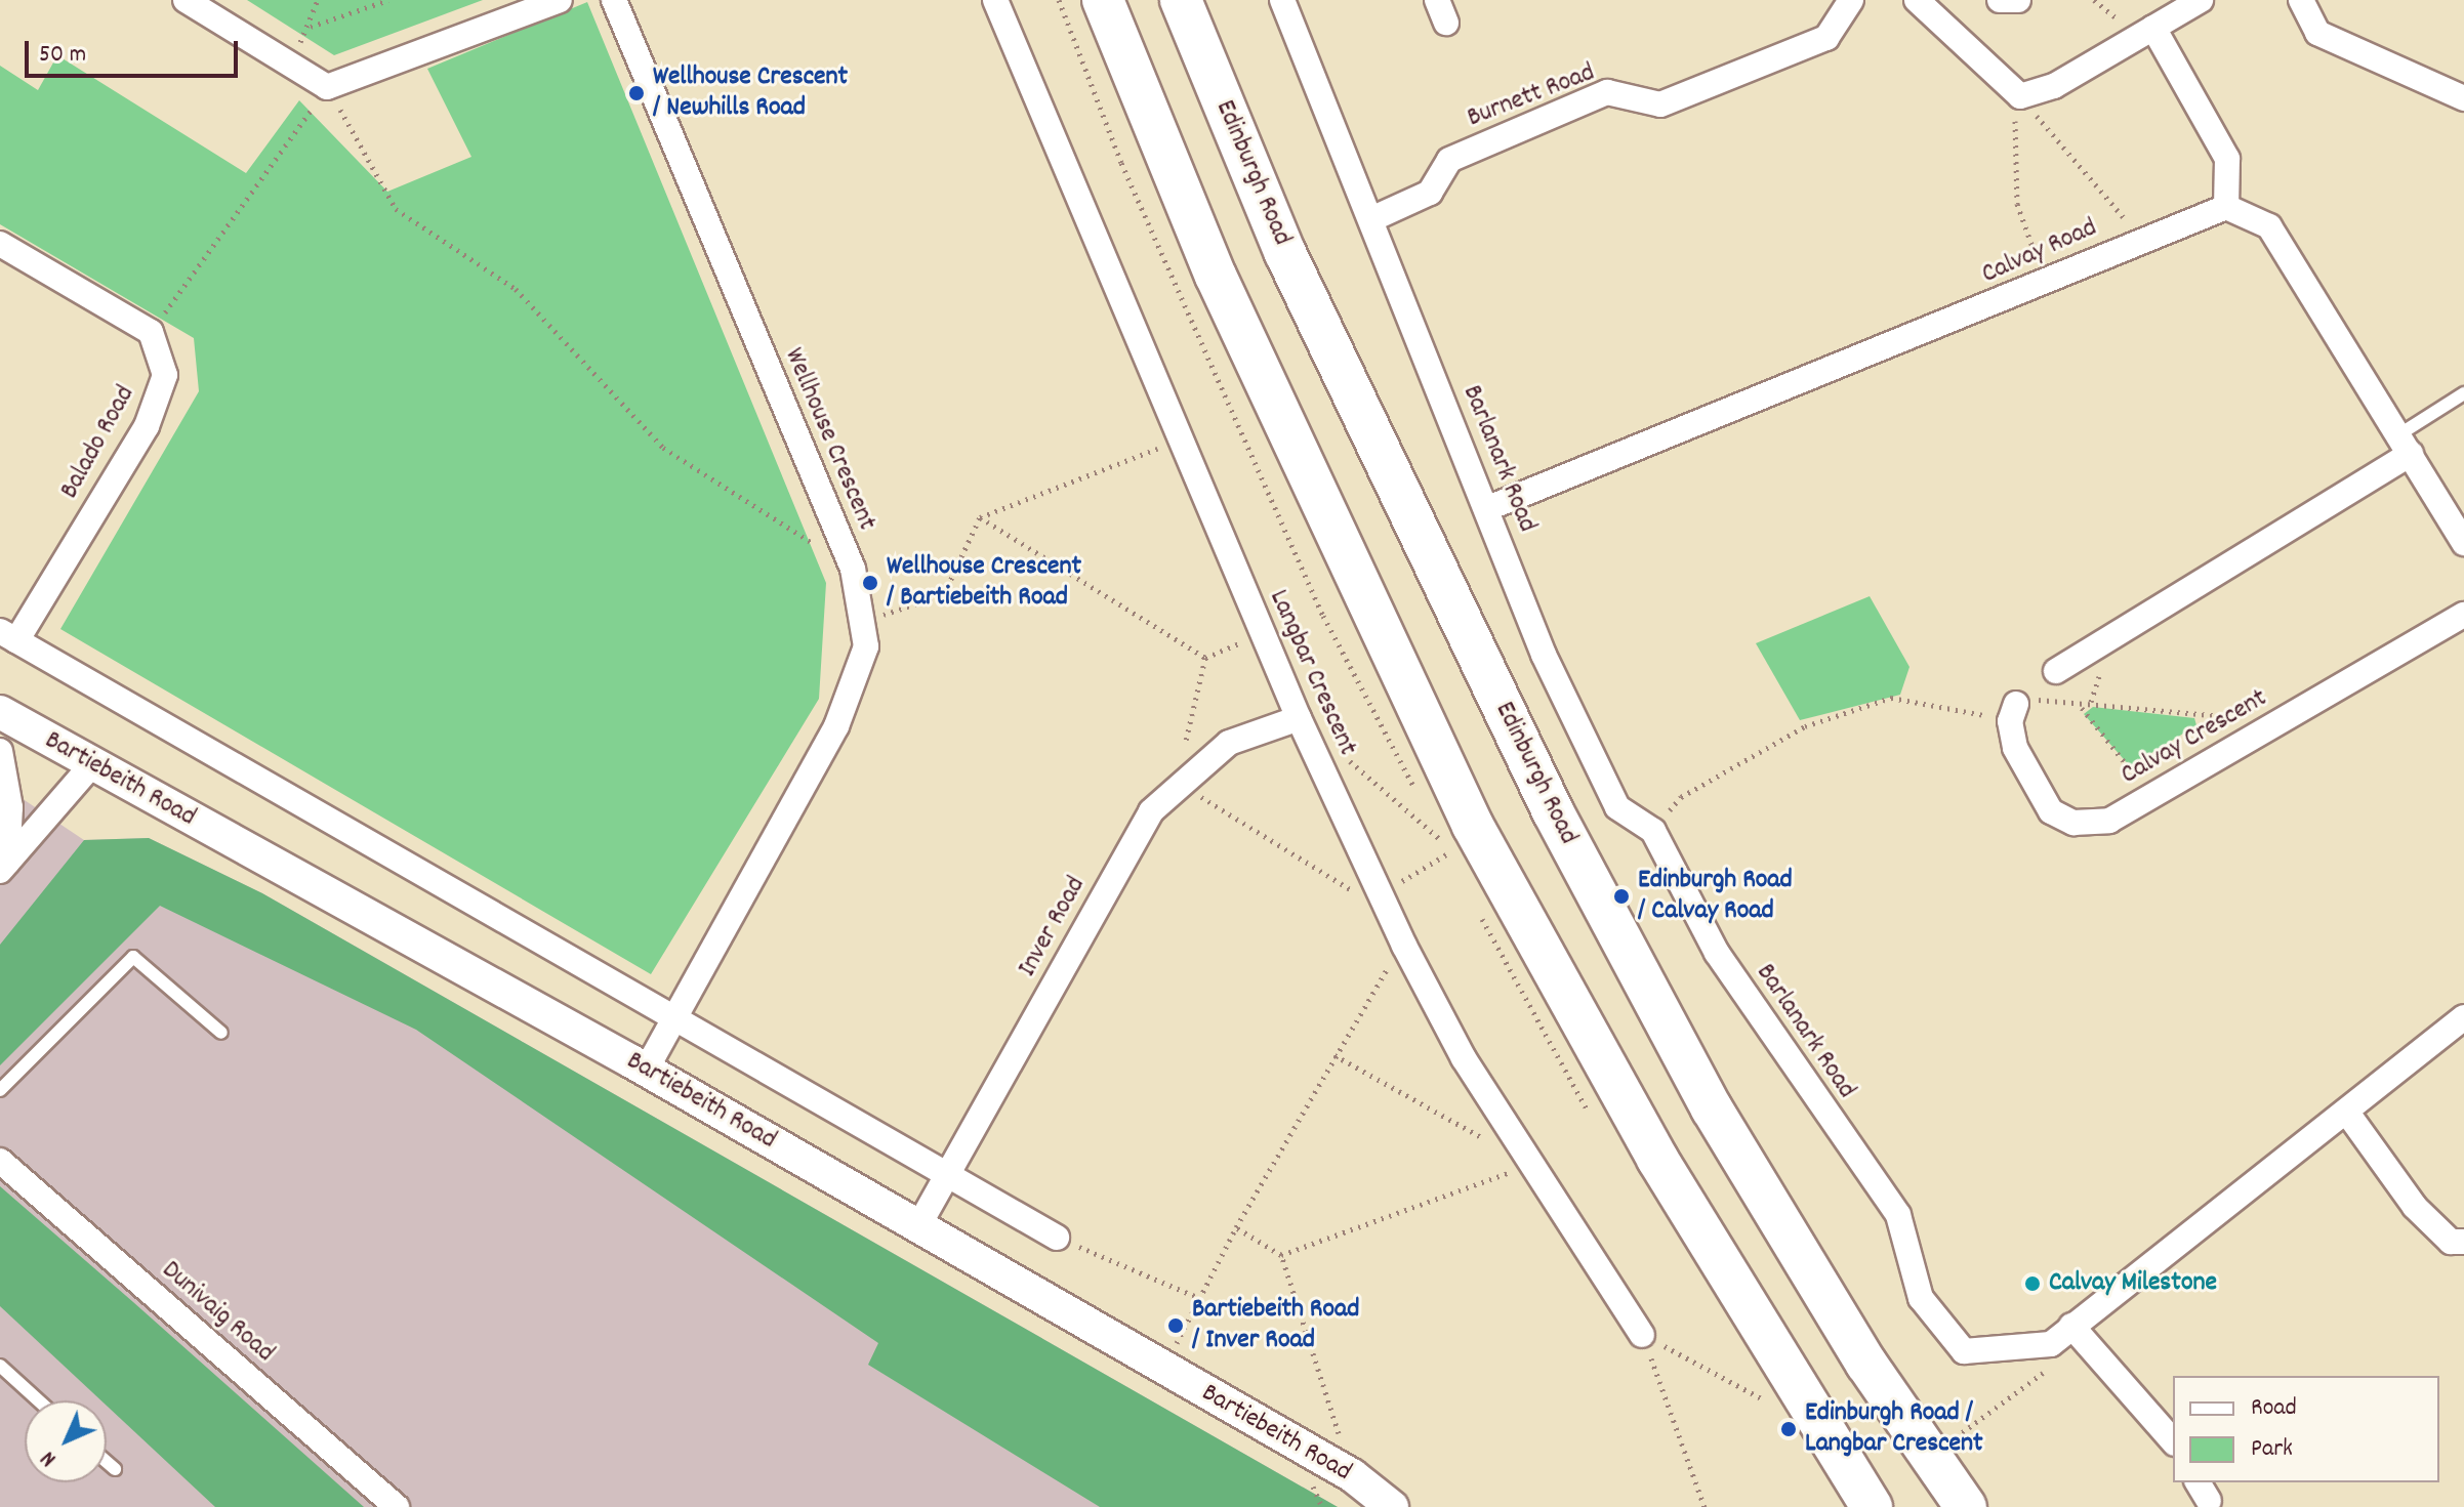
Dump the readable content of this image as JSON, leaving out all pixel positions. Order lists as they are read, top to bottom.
{
  "streets": {
    "main road": ["Edinburgh Road"],
    "street": [
      "Burnett Road",
      "Calvay Road",
      "Wellhouse Crescent",
      "Balado Road",
      "Barlanark Road",
      "Langbar Crescent",
      "Calvay Crescent",
      "Bartiebeith Road",
      "Inver Road",
      "Dunivaig Road"
    ]
  },
  "crossings": [
    ["Burnett Road", "Barlanark Road"],
    ["Calvay Road", "Barlanark Road"],
    ["Wellhouse Crescent", "Bartiebeith Road"],
    ["Langbar Crescent", "Inver Road"],
    ["Bartiebeith Road", "Inver Road"]
  ],
  "places": [
    "Wellhouse Crescent / Newhills Road",
    "Wellhouse Crescent / Bartiebeith Road",
    "Edinburgh Road / Calvay Road",
    "Calvay Milestone",
    "Bartiebeith Road / Inver Road",
    "Edinburgh Road / Langbar Crescent"
  ],
  "legend": ["Road", "Park"],
  "scale_bar": "50 m",
  "north": "bottom left"
}
